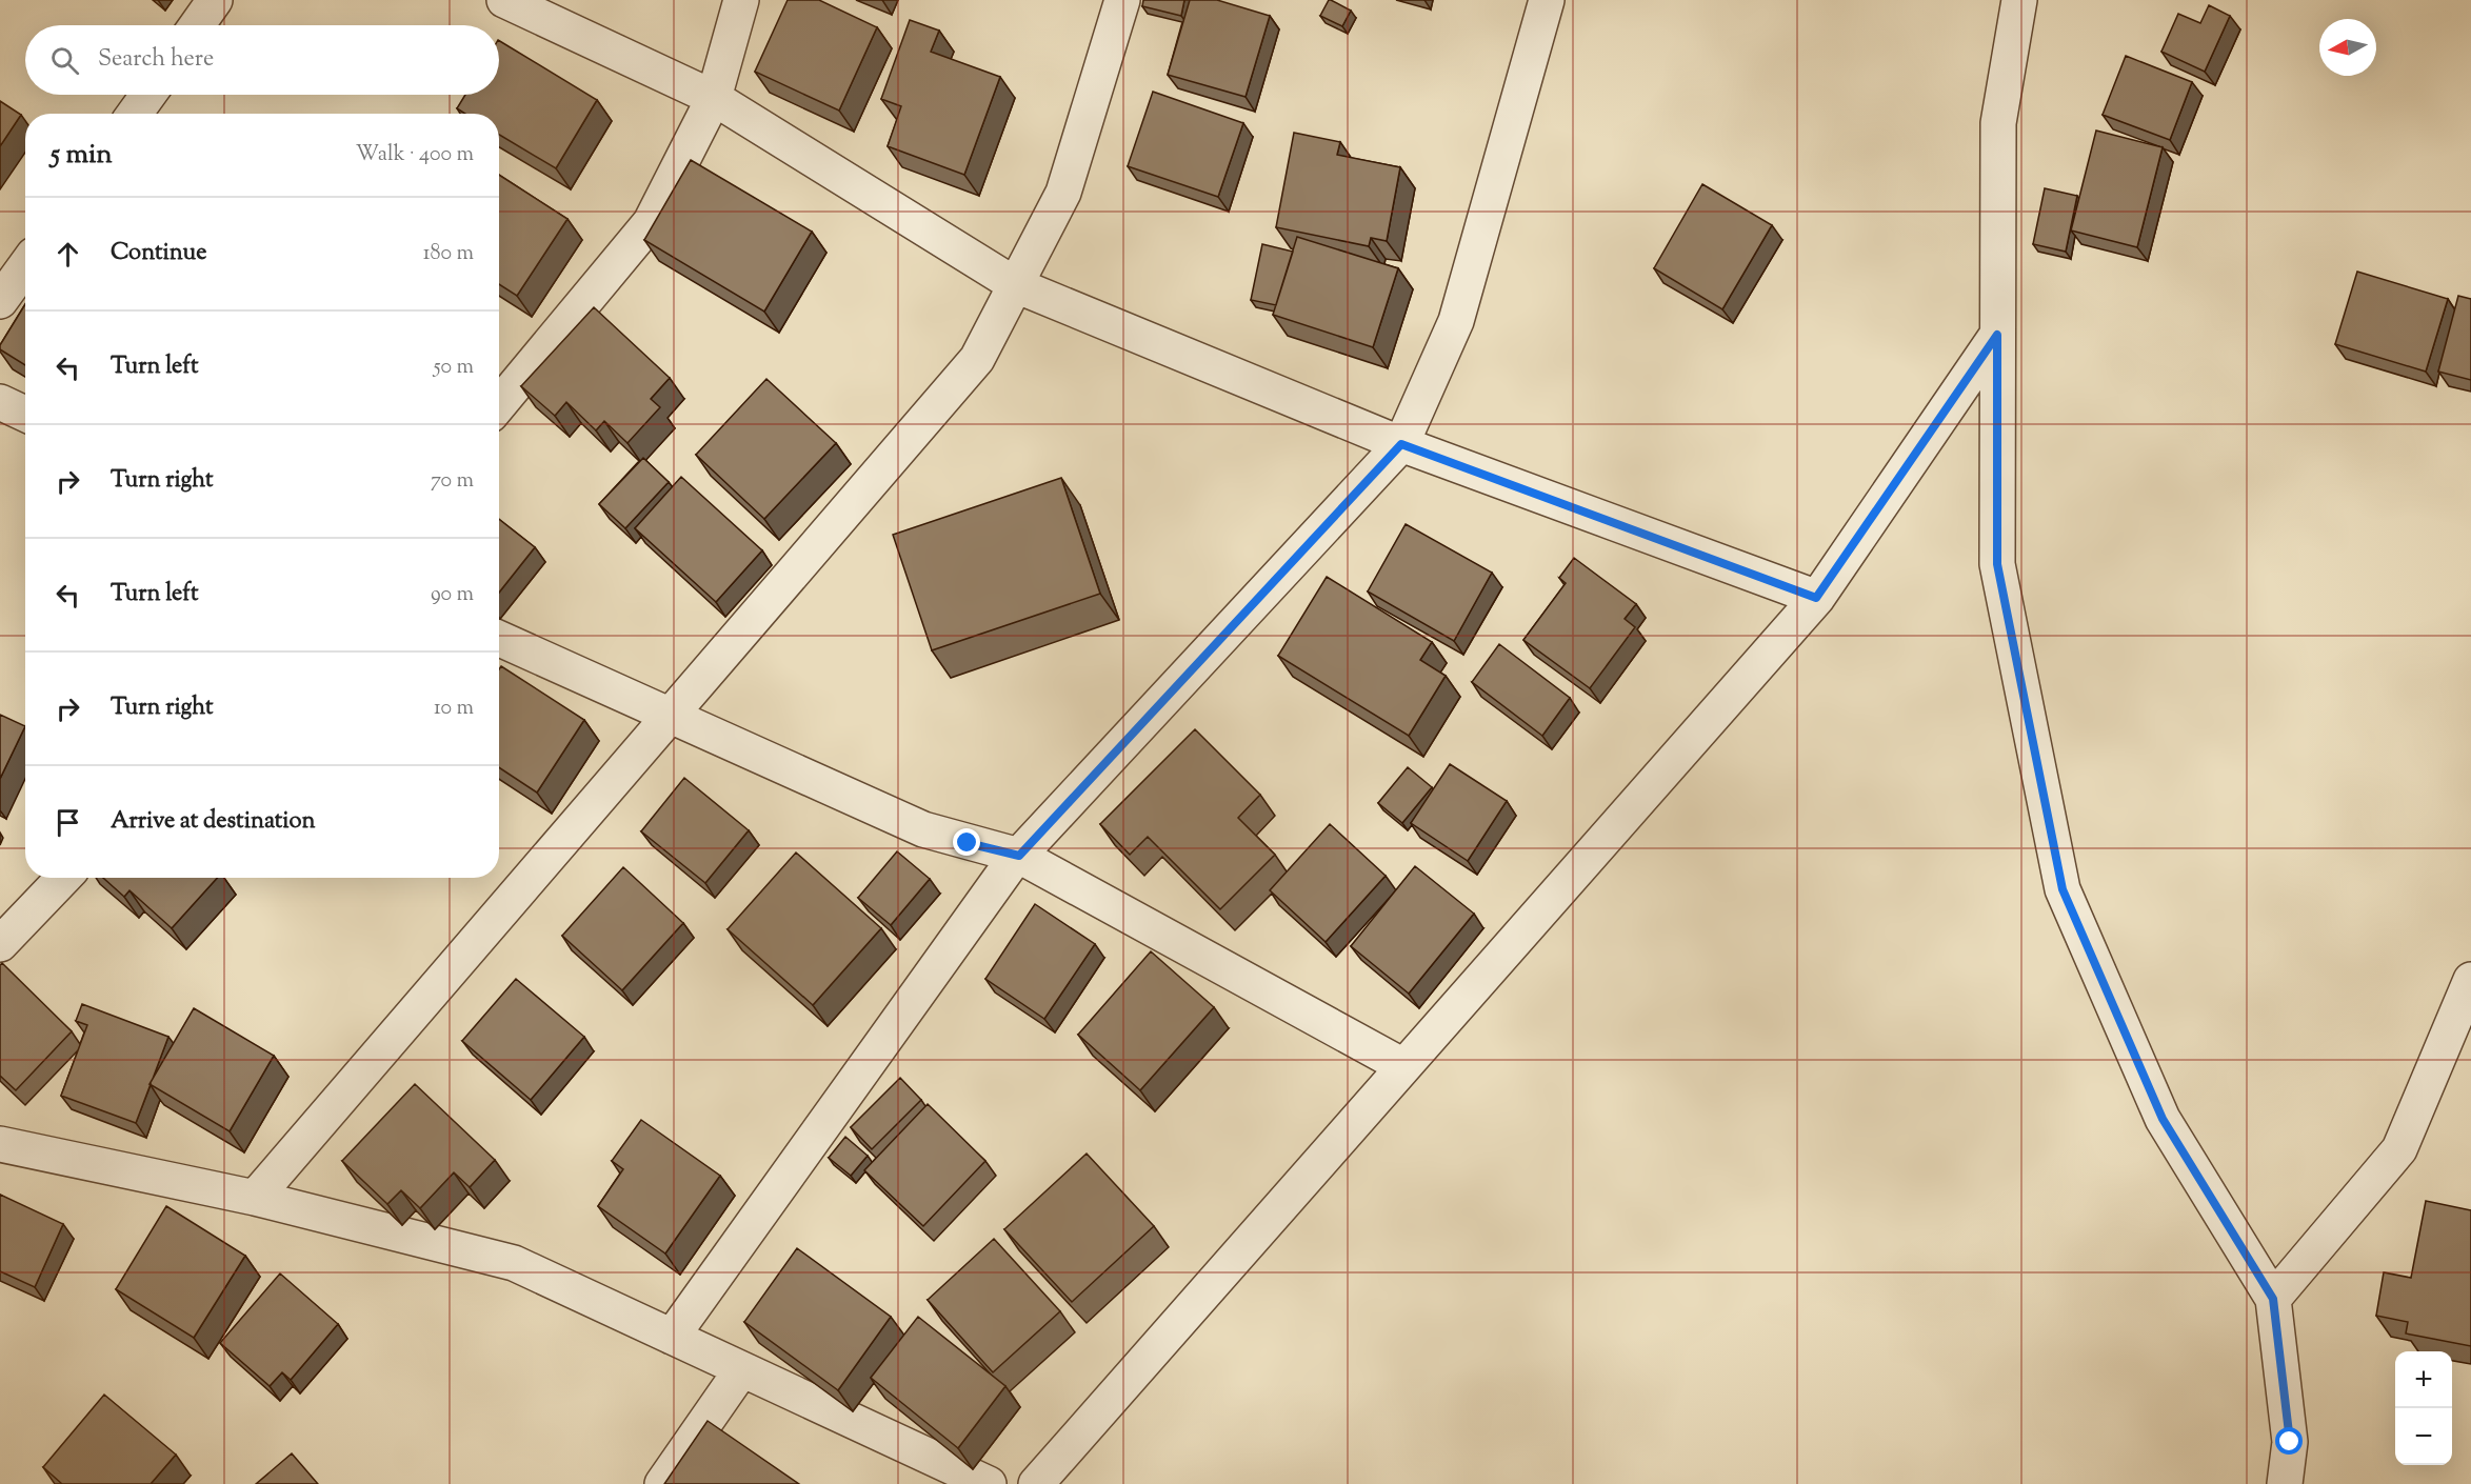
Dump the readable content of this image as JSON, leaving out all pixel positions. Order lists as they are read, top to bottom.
{
  "north": "left",
  "page": {
    "search": "Search here",
    "heading": ["5 min", "Walk · 400 m"],
    "list": [
      ["Continue", "180 m"],
      ["Turn left", "50 m"],
      ["Turn right", "70 m"],
      ["Turn left", "90 m"],
      ["Turn right", "10 m"],
      "Arrive at destination"
    ],
    "map_buttons": ["+", "−"]
  }
}
